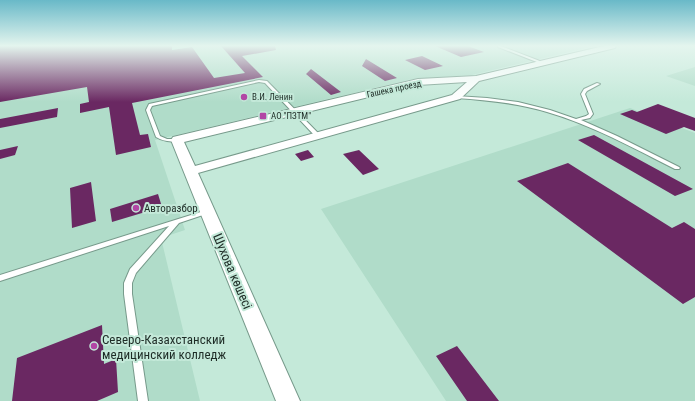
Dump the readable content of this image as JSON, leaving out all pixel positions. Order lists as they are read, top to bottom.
{
  "streets": {
    "street": ["Гашека проезд", "Шухова көшесі"]
  },
  "crossings": [
    ["Гашека проезд", "Шухова көшесі"]
  ],
  "places": {
    "other": ["В.И. Ленин", "Авторазбор", "Северо-Казахстанский медицинский колледж"],
    "transit": ["АО \"ПЗТМ\""]
  }
}
